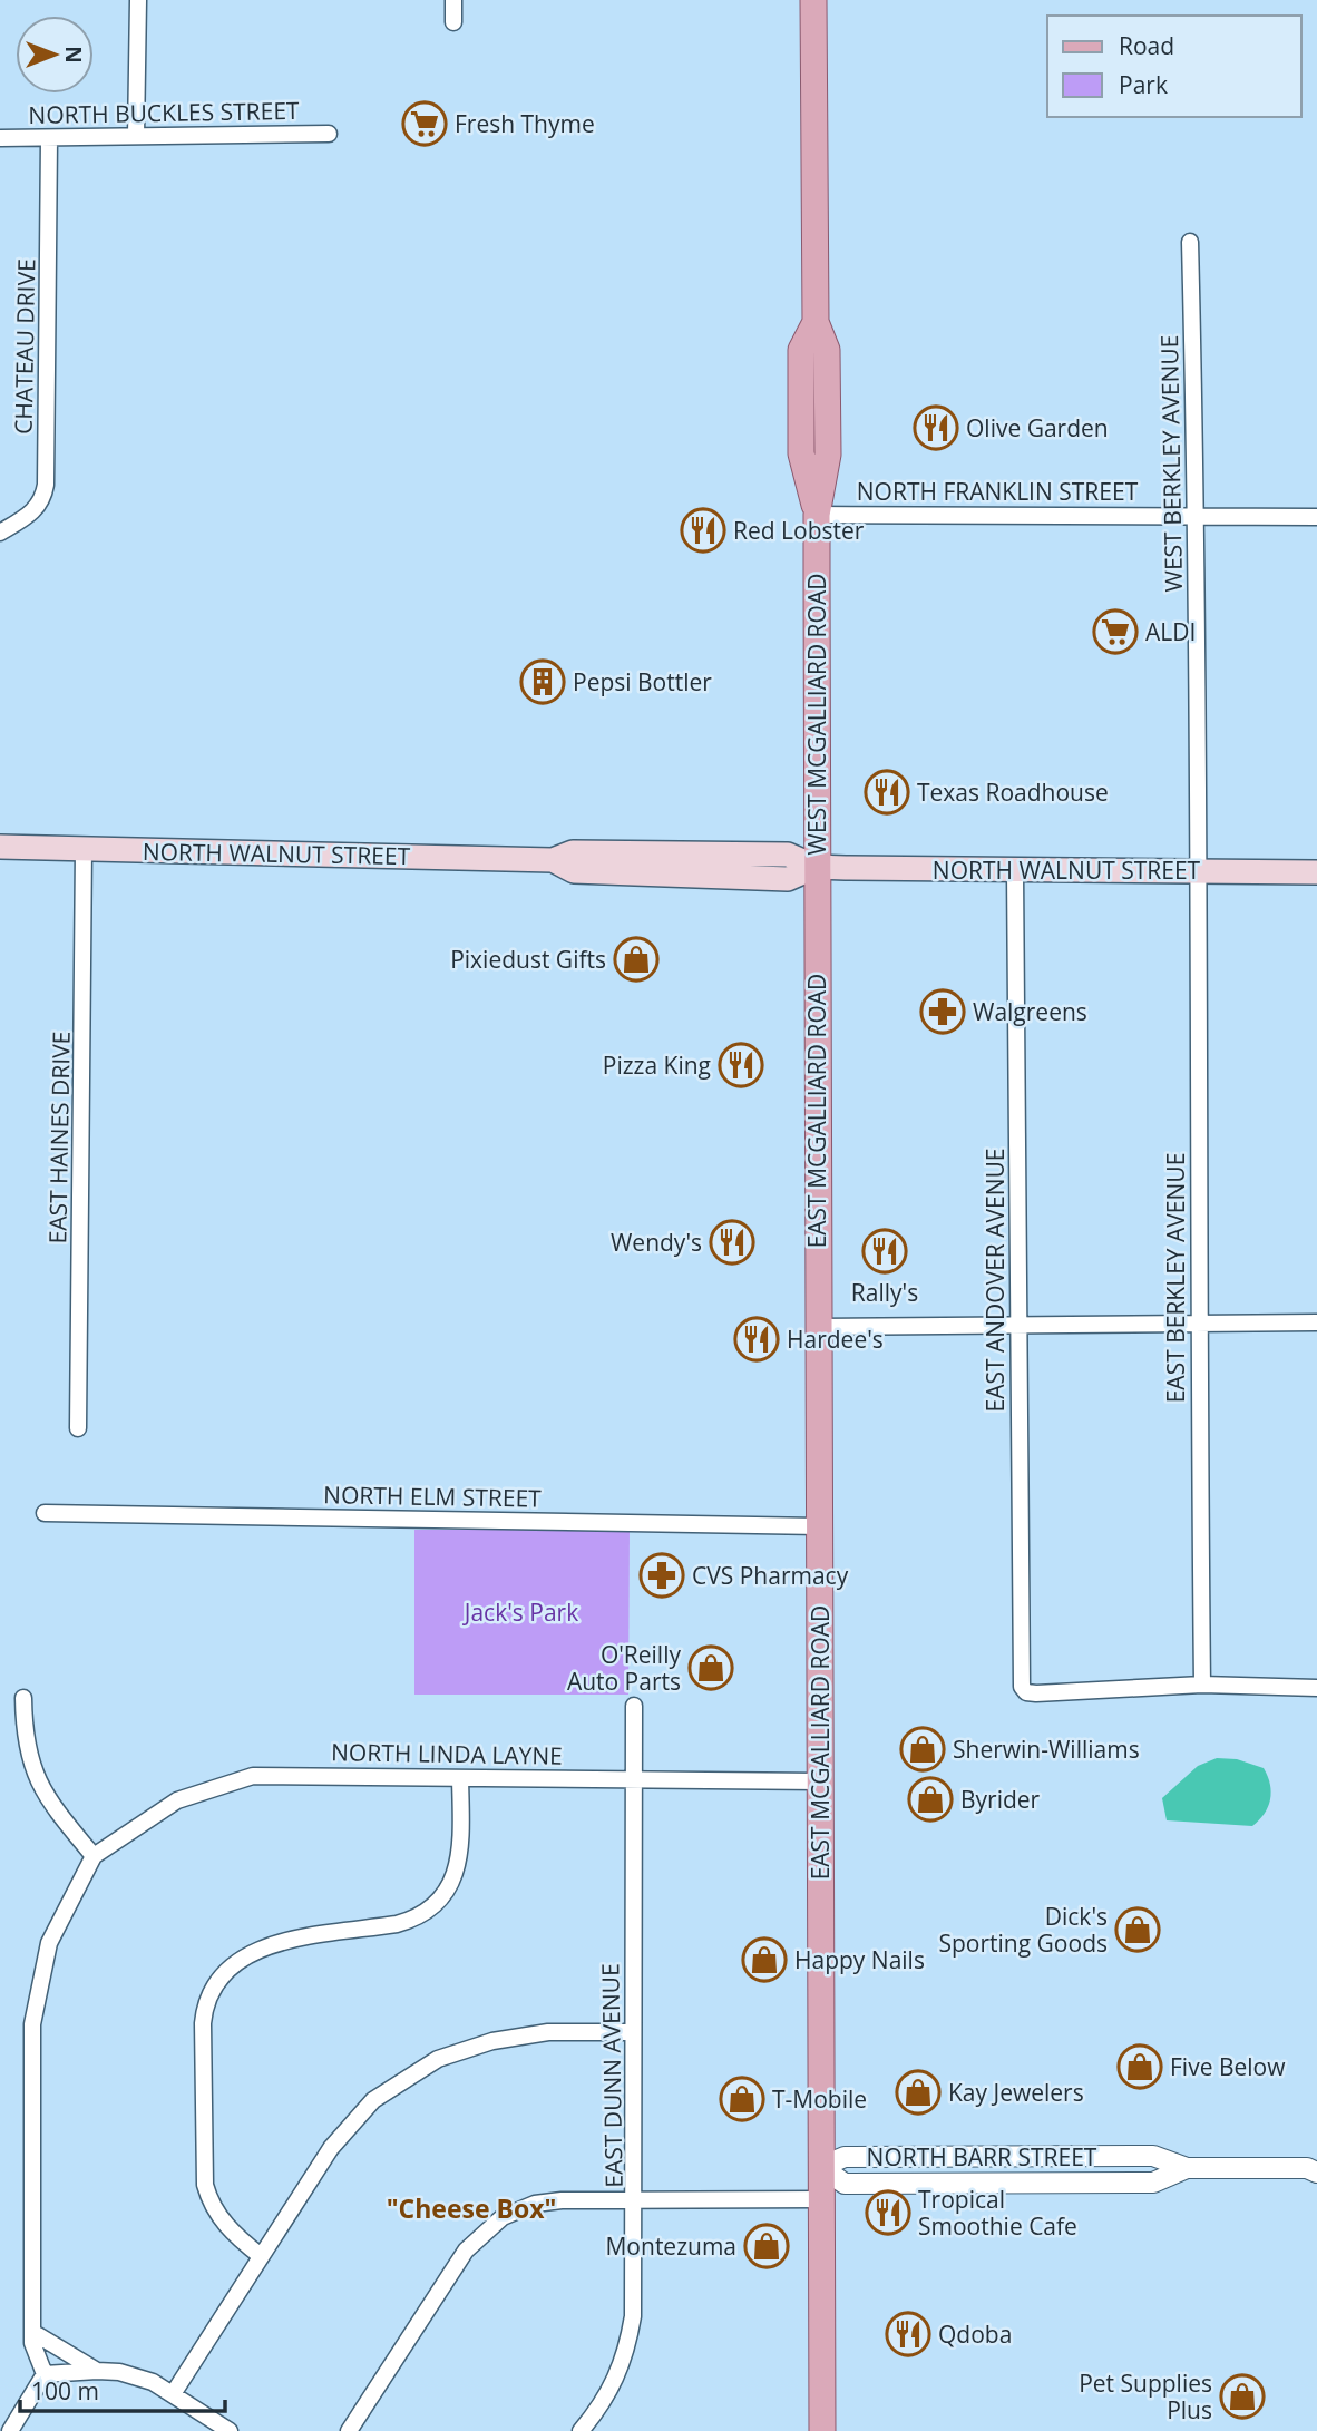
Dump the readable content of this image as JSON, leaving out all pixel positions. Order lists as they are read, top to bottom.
{
  "streets": {
    "main road": ["WEST MCGALLIARD ROAD", "NORTH WALNUT STREET", "EAST MCGALLIARD ROAD"],
    "street": [
      "NORTH BUCKLES STREET",
      "CHATEAU DRIVE",
      "WEST BERKLEY AVENUE",
      "NORTH FRANKLIN STREET",
      "EAST HAINES DRIVE",
      "EAST BERKLEY AVENUE",
      "EAST ANDOVER AVENUE",
      "NORTH ELM STREET",
      "NORTH LINDA LAYNE",
      "EAST DUNN AVENUE",
      "NORTH BARR STREET"
    ]
  },
  "crossings": [
    ["NORTH BUCKLES STREET", "CHATEAU DRIVE"],
    ["WEST BERKLEY AVENUE", "NORTH FRANKLIN STREET"],
    ["WEST BERKLEY AVENUE", "NORTH WALNUT STREET"],
    ["WEST BERKLEY AVENUE", "EAST BERKLEY AVENUE"],
    ["NORTH FRANKLIN STREET", "WEST MCGALLIARD ROAD"],
    ["WEST MCGALLIARD ROAD", "NORTH WALNUT STREET"],
    ["WEST MCGALLIARD ROAD", "EAST MCGALLIARD ROAD"],
    ["NORTH WALNUT STREET", "EAST MCGALLIARD ROAD"],
    ["NORTH WALNUT STREET", "EAST HAINES DRIVE"],
    ["NORTH WALNUT STREET", "EAST BERKLEY AVENUE"],
    ["NORTH WALNUT STREET", "EAST ANDOVER AVENUE"],
    ["EAST MCGALLIARD ROAD", "NORTH ELM STREET"],
    ["EAST MCGALLIARD ROAD", "NORTH LINDA LAYNE"],
    ["EAST MCGALLIARD ROAD", "NORTH BARR STREET"],
    ["EAST BERKLEY AVENUE", "EAST ANDOVER AVENUE"],
    ["NORTH LINDA LAYNE", "EAST DUNN AVENUE"]
  ],
  "districts": ["\"Cheese Box\""],
  "parks": ["Jack's Park"],
  "places": {
    "supermarket": ["Fresh Thyme", "ALDI"],
    "restaurant": [
      "Olive Garden",
      "Red Lobster",
      "Texas Roadhouse",
      "Pizza King",
      "Wendy's",
      "Rally's",
      "Hardee's",
      "Tropical Smoothie Cafe",
      "Qdoba"
    ],
    "building": ["Pepsi Bottler"],
    "shop": [
      "Pixiedust Gifts",
      "O'Reilly Auto Parts",
      "Sherwin-Williams",
      "Byrider",
      "Dick's Sporting Goods",
      "Happy Nails",
      "Five Below",
      "Kay Jewelers",
      "T-Mobile",
      "Montezuma",
      "Pet Supplies Plus"
    ],
    "pharmacy": ["Walgreens", "CVS Pharmacy"]
  },
  "legend": ["Road", "Park"],
  "scale_bar": "100 m",
  "north": "right"
}
